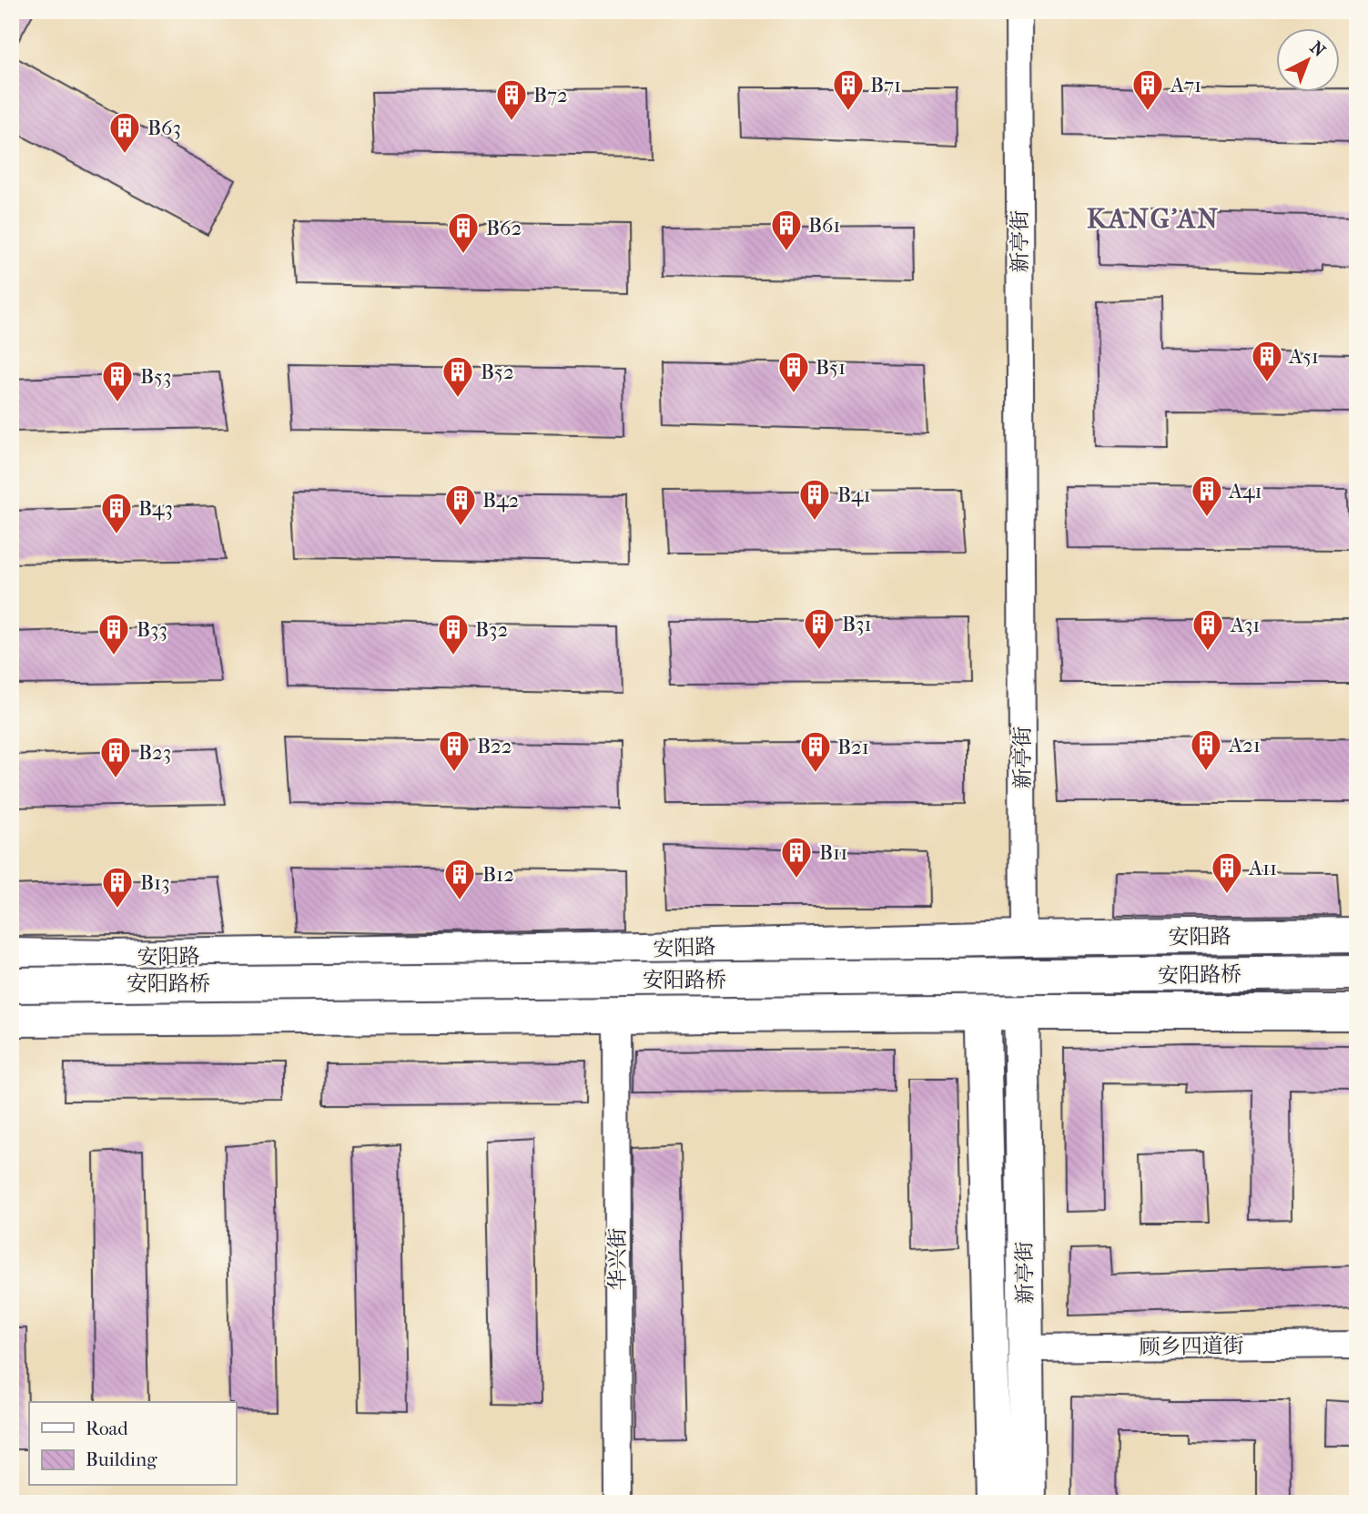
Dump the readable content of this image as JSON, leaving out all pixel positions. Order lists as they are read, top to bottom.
{
  "streets": {
    "main road": ["新亭街", "安阳路", "安阳路桥"],
    "street": ["华兴街", "顾乡四道街"]
  },
  "crossings": [
    ["新亭街", "安阳路"],
    ["新亭街", "顾乡四道街"]
  ],
  "districts": ["KANG'AN"],
  "places": {
    "building": [
      "B71",
      "A71",
      "B72",
      "B63",
      "B61",
      "B62",
      "A51",
      "B51",
      "B52",
      "B53",
      "A41",
      "B41",
      "B42",
      "B43",
      "B31",
      "A31",
      "B33",
      "B32",
      "A21",
      "B22",
      "B21",
      "B23",
      "B11",
      "A11",
      "B12",
      "B13"
    ]
  },
  "legend": ["Road", "Building"],
  "north": "top right"
}
